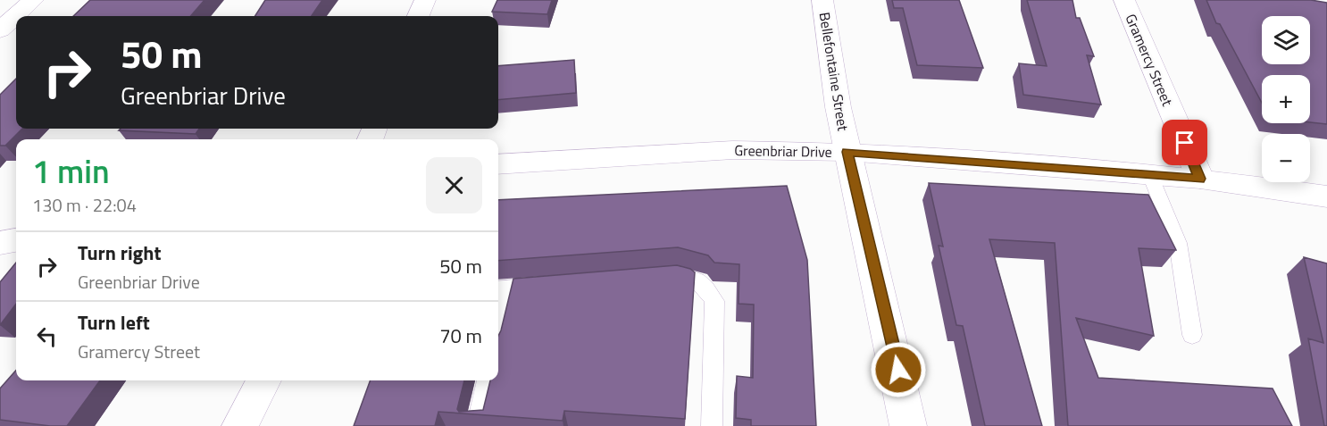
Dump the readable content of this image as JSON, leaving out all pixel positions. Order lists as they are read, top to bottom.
{
  "streets": {
    "street": ["Gramercy Street", "Bellefontaine Street", "Greenbriar Drive"]
  },
  "crossings": [
    ["Gramercy Street", "Greenbriar Drive"],
    ["Bellefontaine Street", "Greenbriar Drive"]
  ],
  "page": {
    "map_buttons": ["+", "−"],
    "turn": ["50 m", "Greenbriar Drive"],
    "heading": ["1 min", "130 m · 22:04"],
    "list": [
      {
        "name": "Turn right",
        "note": "Greenbriar Drive",
        "value": "50 m"
      },
      {
        "name": "Turn left",
        "note": "Gramercy Street",
        "value": "70 m"
      }
    ]
  }
}
